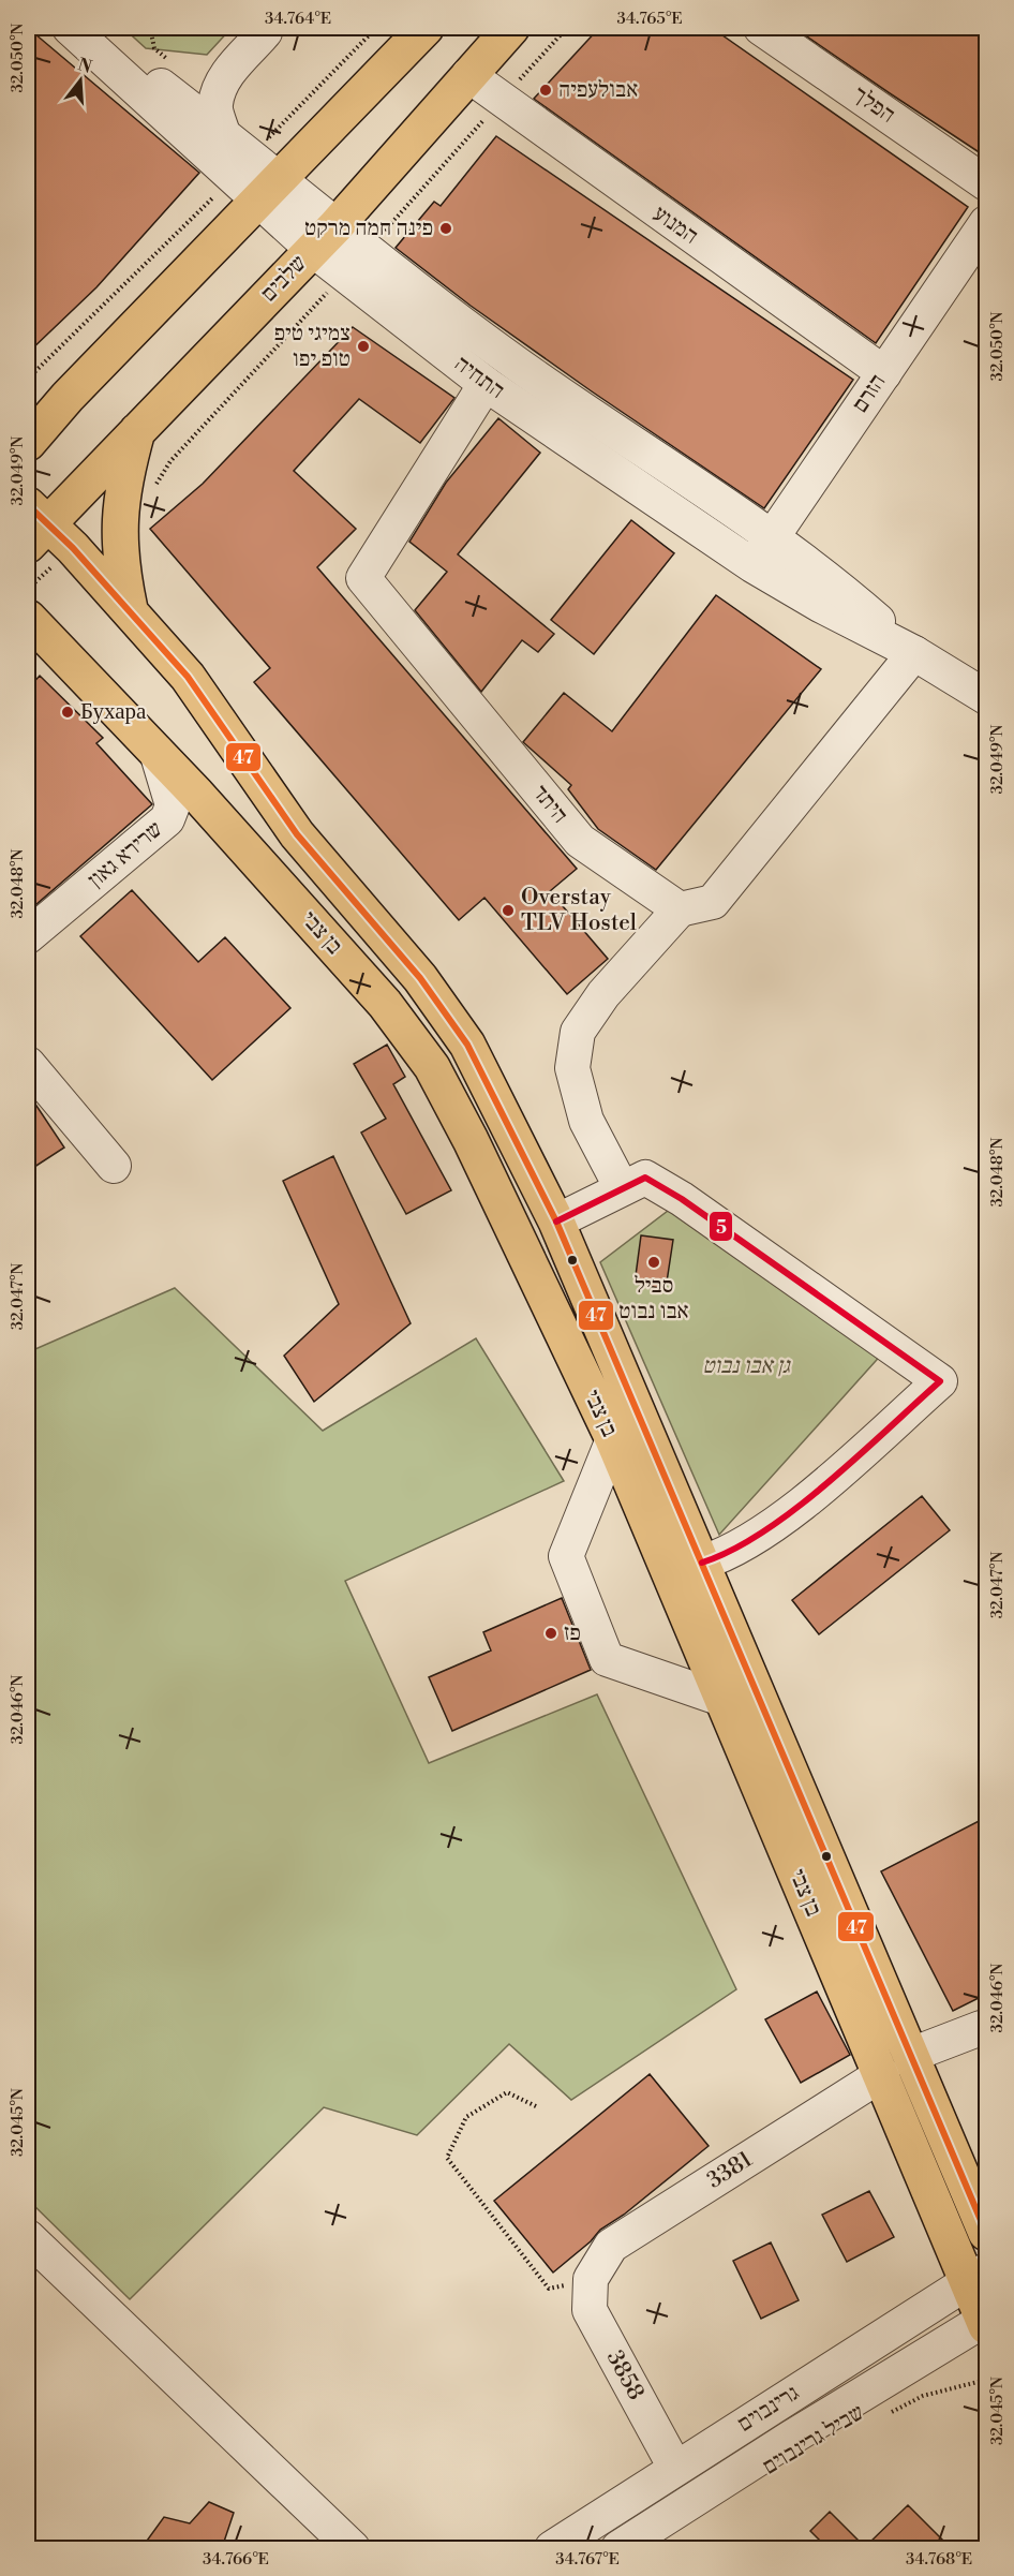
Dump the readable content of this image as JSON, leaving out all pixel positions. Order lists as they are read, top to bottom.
{
  "streets": {
    "main road": ["שלבים", "בן צבי"],
    "street": [
      "הפלך",
      "המנוע",
      "התחיה",
      "הזרם",
      "היתד",
      "שרירא גאון",
      "3381",
      "3858",
      "גרינבוים"
    ],
    "path": ["שביל גרינבוים"]
  },
  "crossings": [
    ["המנוע", "שלבים"],
    ["המנוע", "הזרם"],
    ["שלבים", "התחיה"],
    ["שלבים", "בן צבי"],
    ["התחיה", "הזרם"],
    ["התחיה", "היתד"],
    ["שרירא גאון", "בן צבי"],
    ["בן צבי", "3381"],
    ["בן צבי", "גרינבוים"],
    ["3381", "3858"],
    ["3858", "גרינבוים"]
  ],
  "parks": ["גן אבו נבוט"],
  "places": [
    "אבולעפיה",
    "פינה חמה מרקט",
    "צמיגי טיפ טופ יפו",
    "Бухара",
    "Overstay TLV Hostel",
    "סביל אבו נבוט",
    "פז"
  ],
  "lines": ["transit line 47", "transit line 5"],
  "north": "top",
  "coordinates": [
    "34.764°E",
    "34.765°E",
    "32.050°N",
    "32.049°N",
    "32.048°N",
    "32.047°N",
    "32.046°N",
    "32.045°N",
    "34.766°E",
    "34.767°E",
    "34.768°E"
  ]
}
